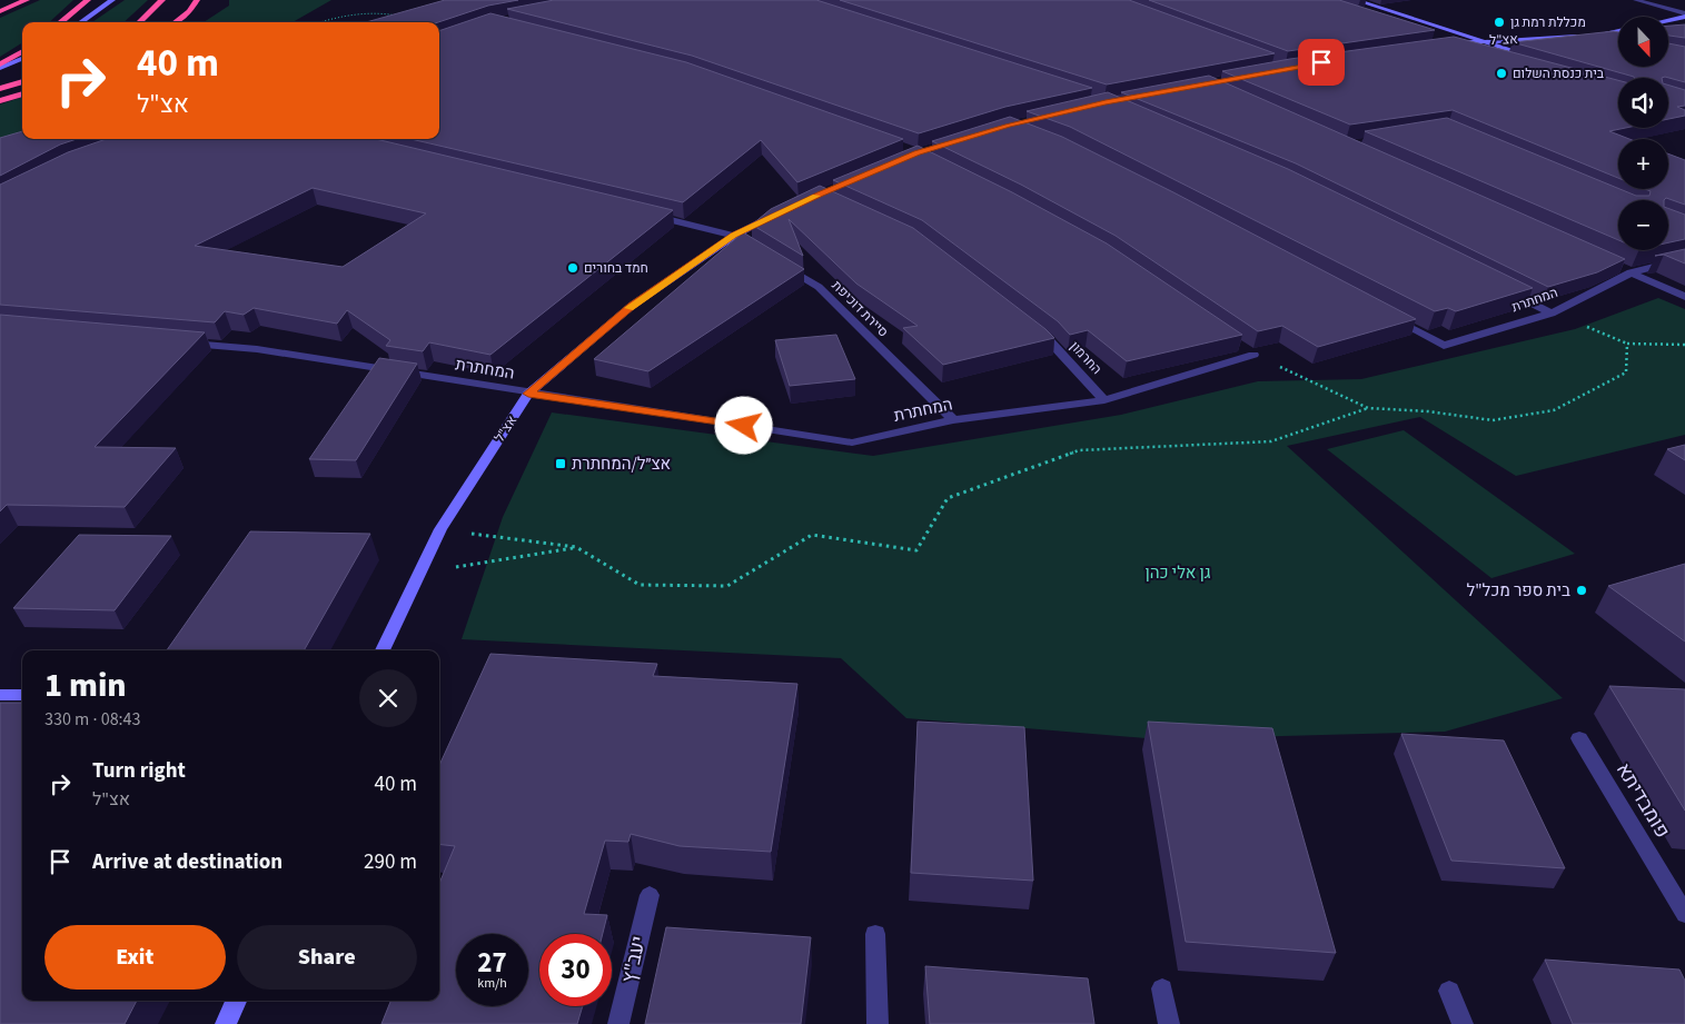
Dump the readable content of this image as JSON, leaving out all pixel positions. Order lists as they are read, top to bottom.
{
  "streets": {
    "street": [
      "אצ\"ל",
      "המחתרת",
      "סיירת דוכיפת",
      "החרמון",
      "פומבדיתא",
      "יעב\"ץ"
    ]
  },
  "crossings": [
    ["אצ\"ל", "המחתרת"],
    ["המחתרת", "סיירת דוכיפת"],
    ["המחתרת", "החרמון"]
  ],
  "parks": ["גן אלי כהן"],
  "places": {
    "other": [
      "מכללת רמת גן",
      "בית כנסת השלום",
      "חמד בחורים",
      "בית ספר מכל\"ל"
    ],
    "transit": ["אצ״ל/המחתרת"]
  },
  "north": "bottom",
  "page": {
    "map_buttons": ["+", "−"],
    "turn": ["40 m", "אצ\"ל"],
    "heading": ["1 min", "330 m · 08:43"],
    "list": [
      {
        "name": "Turn right",
        "note": "אצ\"ל",
        "value": "40 m"
      },
      {
        "name": "Arrive at destination",
        "value": "290 m"
      }
    ],
    "buttons": ["Exit", "Share"],
    "speed": "27 km/h",
    "limit": "30"
  }
}
